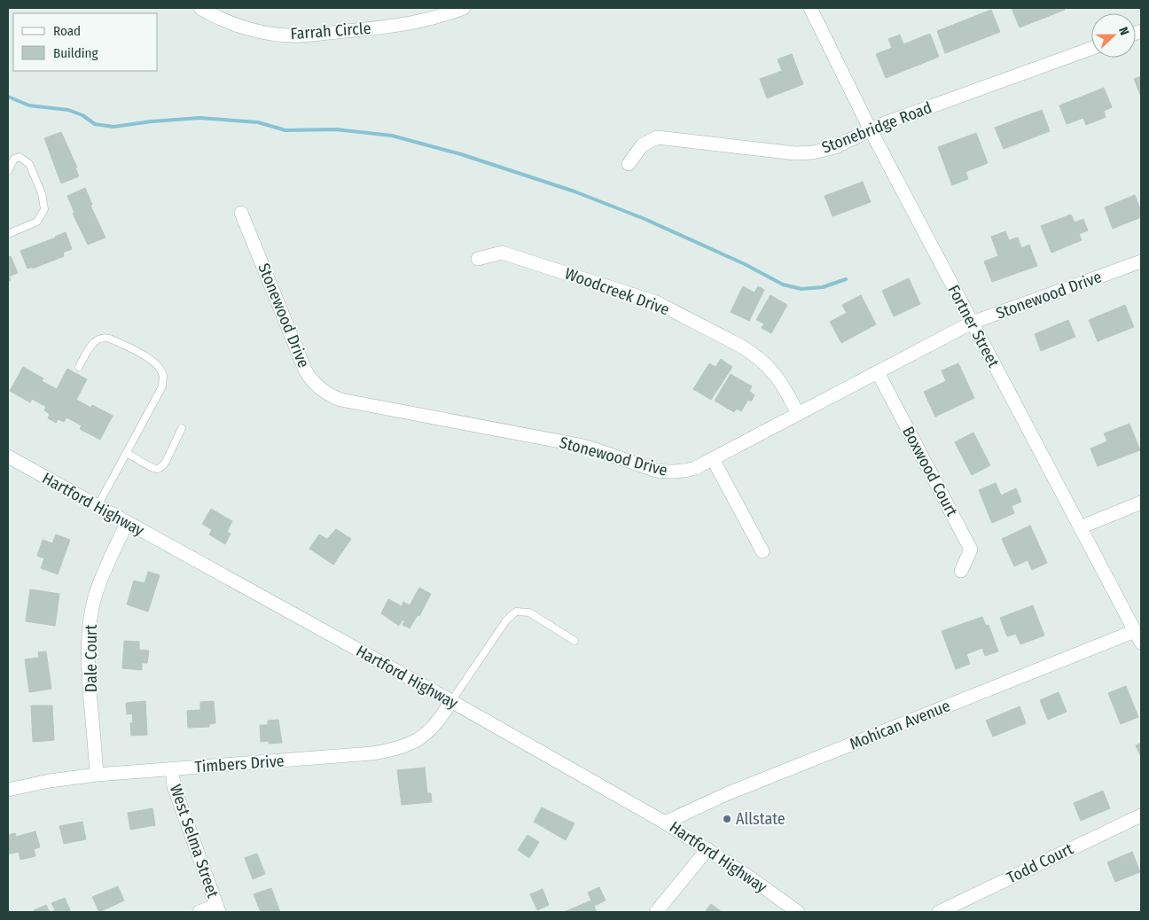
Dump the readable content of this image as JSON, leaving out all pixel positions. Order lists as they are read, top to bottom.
{
  "streets": {
    "street": [
      "Farrah Circle",
      "Stonebridge Road",
      "Woodcreek Drive",
      "Stonewood Drive",
      "Fortner Street",
      "Boxwood Court",
      "Hartford Highway",
      "Dale Court",
      "Mohican Avenue",
      "Timbers Drive",
      "West Selma Street",
      "Todd Court"
    ]
  },
  "crossings": [
    ["Stonebridge Road", "Fortner Street"],
    ["Woodcreek Drive", "Stonewood Drive"],
    ["Stonewood Drive", "Fortner Street"],
    ["Stonewood Drive", "Boxwood Court"],
    ["Fortner Street", "Mohican Avenue"],
    ["Hartford Highway", "Dale Court"],
    ["Hartford Highway", "Mohican Avenue"],
    ["Hartford Highway", "Timbers Drive"],
    ["Dale Court", "Timbers Drive"],
    ["Timbers Drive", "West Selma Street"]
  ],
  "places": ["Allstate"],
  "legend": ["Road", "Building"],
  "north": "right"
}
